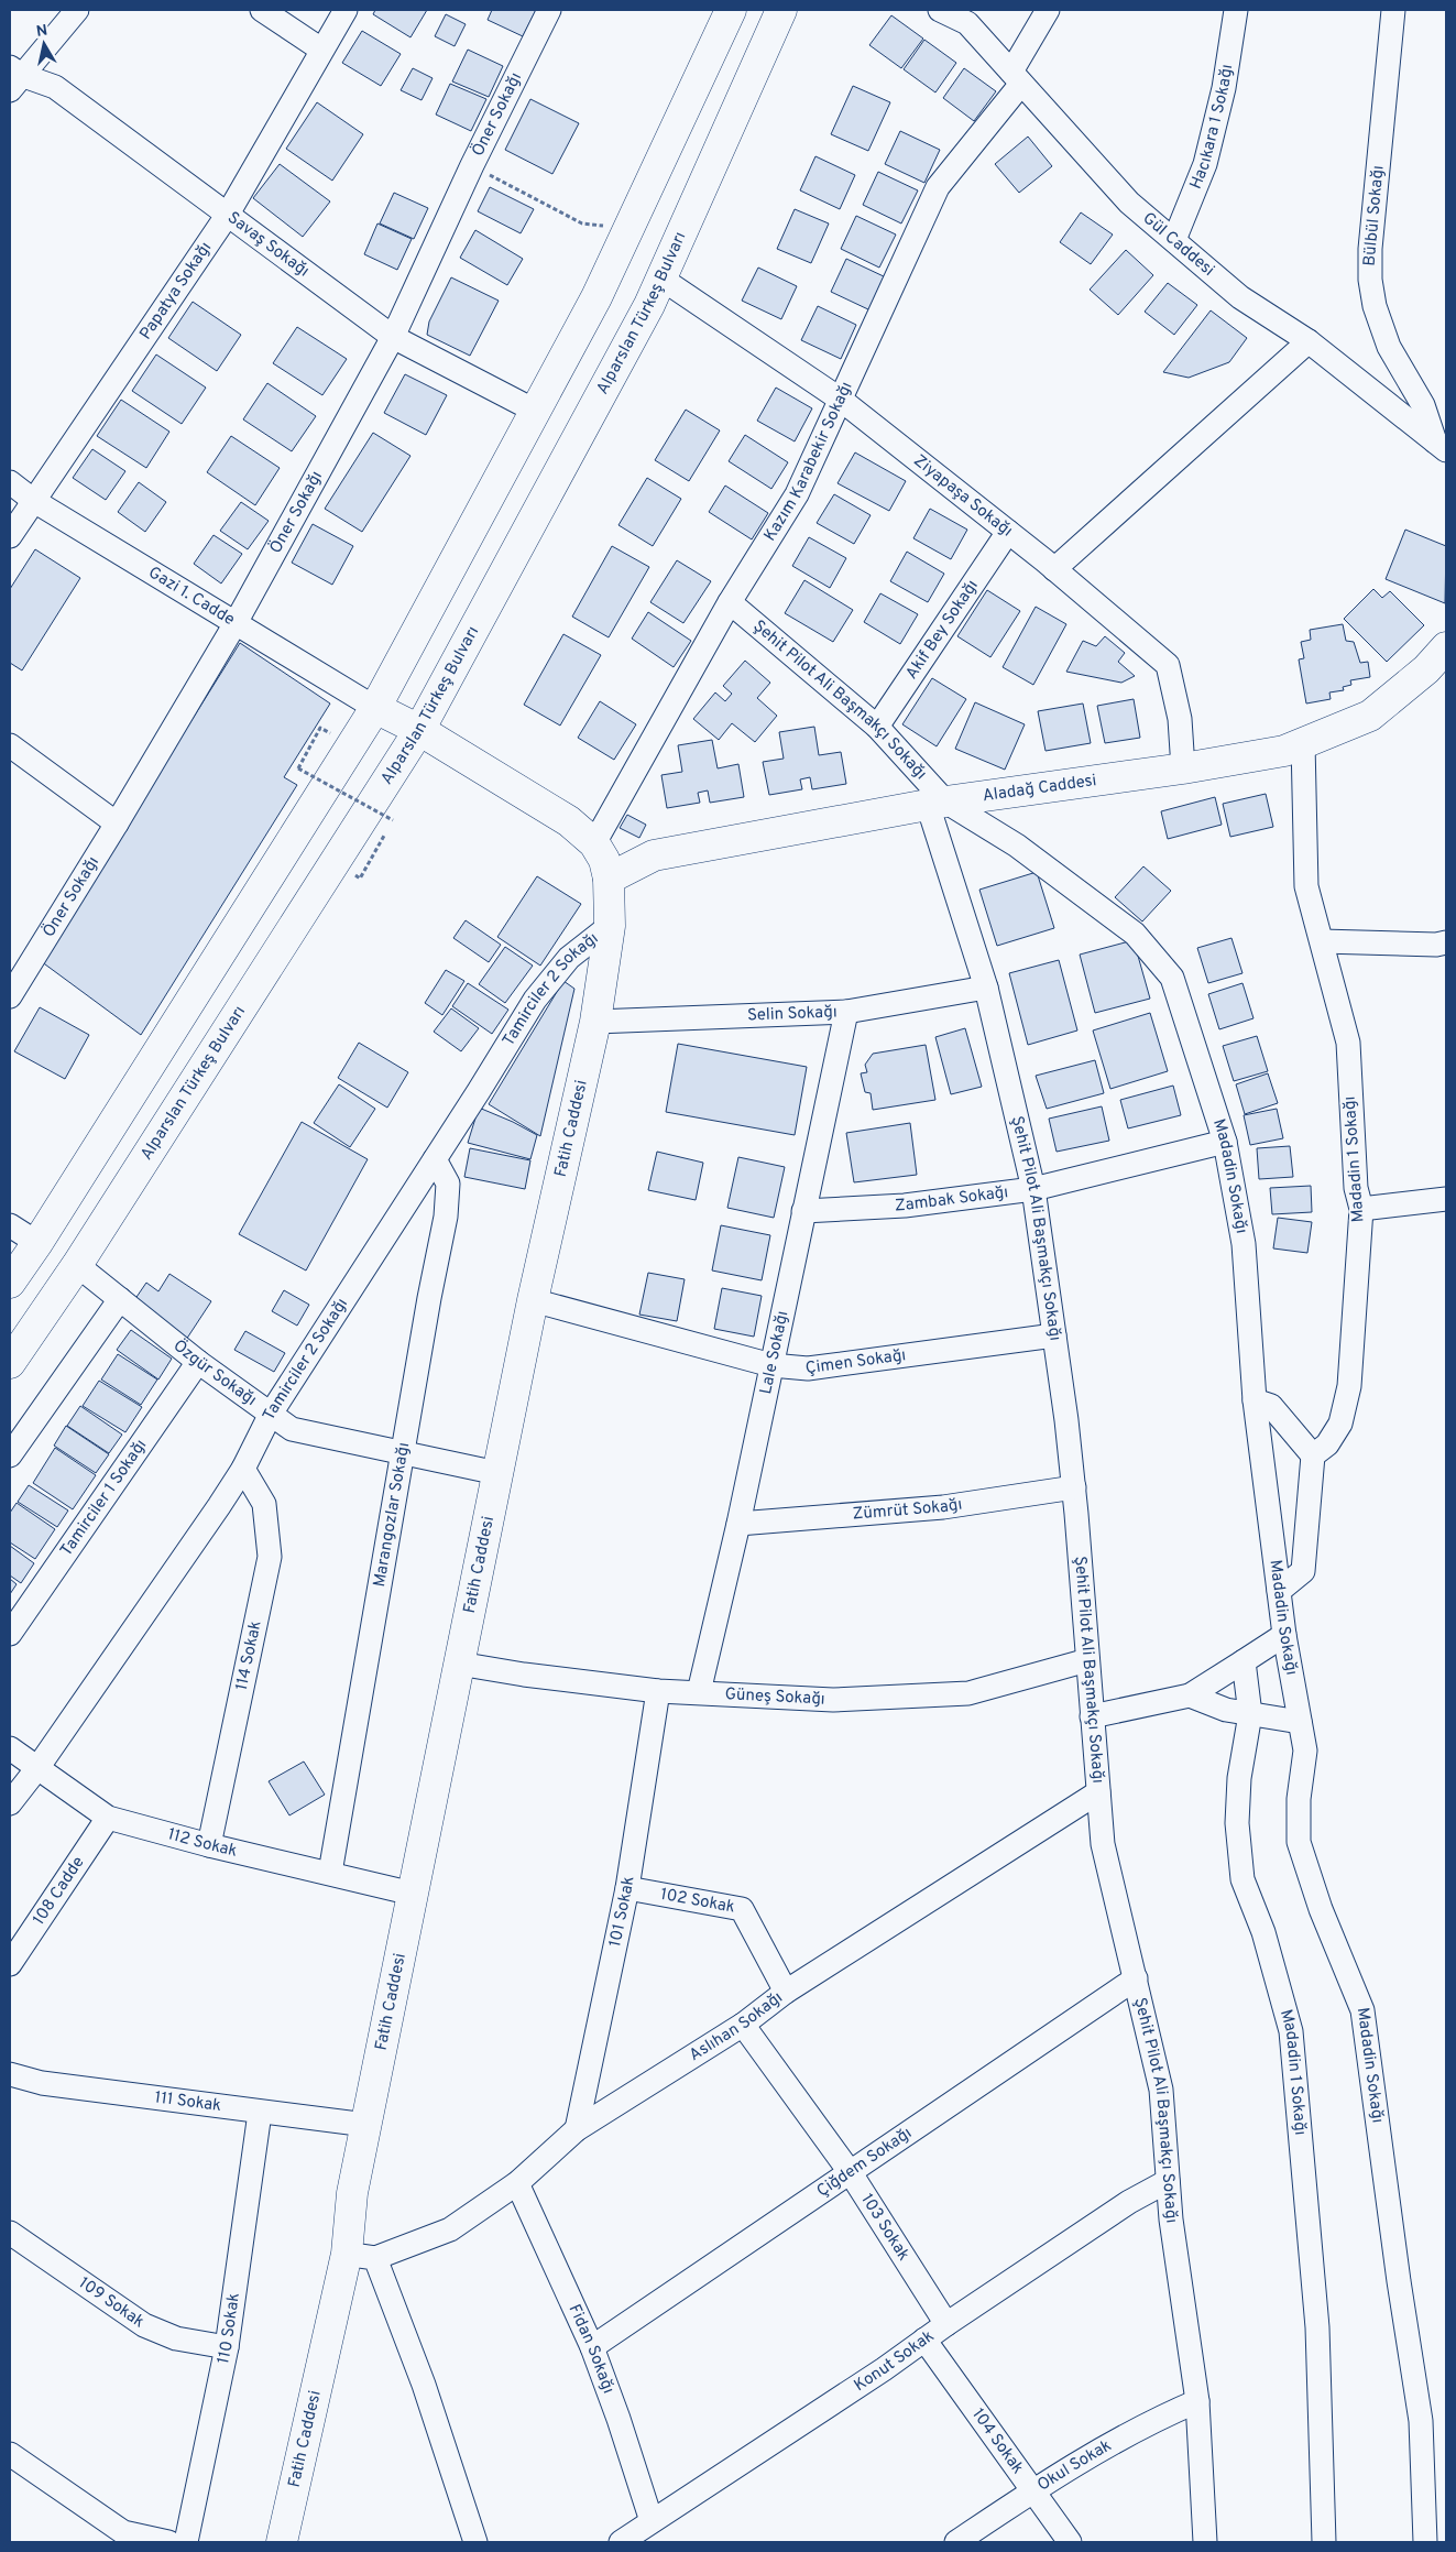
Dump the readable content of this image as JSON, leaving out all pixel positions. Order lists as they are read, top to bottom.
{
  "streets": {
    "main road": ["Alparslan Türkeş Bulvarı", "Aladağ Caddesi", "Fatih Caddesi"],
    "street": [
      "Öner Sokağı",
      "Hacıkara 1 Sokağı",
      "Bülbül Sokağı",
      "Gül Caddesi",
      "Savaş Sokağı",
      "Papatya Sokağı",
      "Kazım Karabekir Sokağı",
      "Ziyapaşa Sokağı",
      "Gazi 1. Cadde",
      "Akif Bey Sokağı",
      "Şehit Pilot Ali Başmakçı Sokağı",
      "Tamirciler 2 Sokağı",
      "Selin Sokağı",
      "Madadin 1 Sokağı",
      "Madadin Sokağı",
      "Zambak Sokağı",
      "Lale Sokağı",
      "Çimen Sokağı",
      "Özgür Sokağı",
      "Tamirciler 1 Sokağı",
      "Zümrüt Sokağı",
      "Marangozlar Sokağı",
      "114 Sokak",
      "Güneş Sokağı",
      "112 Sokak",
      "108 Cadde",
      "102 Sokak",
      "101 Sokak",
      "Aslıhan Sokağı",
      "111 Sokak",
      "Çiğdem Sokağı",
      "103 Sokak",
      "109 Sokak",
      "110 Sokak",
      "Fidan Sokağı",
      "Konut Sokak",
      "104 Sokak",
      "Okul Sokak"
    ]
  },
  "crossings": [
    ["Öner Sokağı", "Savaş Sokağı"],
    ["Öner Sokağı", "Gazi 1. Cadde"],
    ["Hacıkara 1 Sokağı", "Gül Caddesi"],
    ["Bülbül Sokağı", "Gül Caddesi"],
    ["Gül Caddesi", "Kazım Karabekir Sokağı"],
    ["Savaş Sokağı", "Papatya Sokağı"],
    ["Papatya Sokağı", "Gazi 1. Cadde"],
    ["Alparslan Türkeş Bulvarı", "Ziyapaşa Sokağı"],
    ["Alparslan Türkeş Bulvarı", "Fatih Caddesi"],
    ["Alparslan Türkeş Bulvarı", "Özgür Sokağı"],
    ["Kazım Karabekir Sokağı", "Ziyapaşa Sokağı"],
    ["Kazım Karabekir Sokağı", "Şehit Pilot Ali Başmakçı Sokağı"],
    ["Kazım Karabekir Sokağı", "Fatih Caddesi"],
    ["Ziyapaşa Sokağı", "Akif Bey Sokağı"],
    ["Ziyapaşa Sokağı", "Aladağ Caddesi"],
    ["Gazi 1. Cadde", "Fatih Caddesi"],
    ["Akif Bey Sokağı", "Şehit Pilot Ali Başmakçı Sokağı"],
    ["Şehit Pilot Ali Başmakçı Sokağı", "Aladağ Caddesi"],
    ["Şehit Pilot Ali Başmakçı Sokağı", "Selin Sokağı"],
    ["Şehit Pilot Ali Başmakçı Sokağı", "Madadin Sokağı"],
    ["Şehit Pilot Ali Başmakçı Sokağı", "Zambak Sokağı"],
    ["Şehit Pilot Ali Başmakçı Sokağı", "Çimen Sokağı"],
    ["Şehit Pilot Ali Başmakçı Sokağı", "Zümrüt Sokağı"],
    ["Şehit Pilot Ali Başmakçı Sokağı", "Güneş Sokağı"],
    ["Şehit Pilot Ali Başmakçı Sokağı", "Aslıhan Sokağı"],
    ["Şehit Pilot Ali Başmakçı Sokağı", "Çiğdem Sokağı"],
    ["Şehit Pilot Ali Başmakçı Sokağı", "Konut Sokak"],
    ["Şehit Pilot Ali Başmakçı Sokağı", "Okul Sokak"],
    ["Aladağ Caddesi", "Fatih Caddesi"],
    ["Aladağ Caddesi", "Madadin 1 Sokağı"],
    ["Aladağ Caddesi", "Madadin Sokağı"],
    ["Tamirciler 2 Sokağı", "Fatih Caddesi"],
    ["Tamirciler 2 Sokağı", "Özgür Sokağı"],
    ["Tamirciler 2 Sokağı", "Marangozlar Sokağı"],
    ["Tamirciler 2 Sokağı", "114 Sokak"],
    ["Tamirciler 2 Sokağı", "112 Sokak"],
    ["Selin Sokağı", "Fatih Caddesi"],
    ["Selin Sokağı", "Lale Sokağı"],
    ["Fatih Caddesi", "Çimen Sokağı"],
    ["Fatih Caddesi", "Özgür Sokağı"],
    ["Fatih Caddesi", "Güneş Sokağı"],
    ["Fatih Caddesi", "112 Sokak"],
    ["Fatih Caddesi", "111 Sokak"],
    ["Madadin Sokağı", "Zambak Sokağı"],
    ["Zambak Sokağı", "Lale Sokağı"],
    ["Lale Sokağı", "Çimen Sokağı"],
    ["Lale Sokağı", "Zümrüt Sokağı"],
    ["Lale Sokağı", "Güneş Sokağı"],
    ["Özgür Sokağı", "Tamirciler 1 Sokağı"],
    ["Özgür Sokağı", "Marangozlar Sokağı"],
    ["Marangozlar Sokağı", "112 Sokak"],
    ["114 Sokak", "112 Sokak"],
    ["Güneş Sokağı", "101 Sokak"],
    ["112 Sokak", "108 Cadde"],
    ["102 Sokak", "101 Sokak"],
    ["102 Sokak", "Aslıhan Sokağı"],
    ["101 Sokak", "Aslıhan Sokağı"],
    ["Aslıhan Sokağı", "103 Sokak"],
    ["Aslıhan Sokağı", "Fidan Sokağı"],
    ["111 Sokak", "110 Sokak"],
    ["Çiğdem Sokağı", "103 Sokak"],
    ["Çiğdem Sokağı", "Fidan Sokağı"],
    ["103 Sokak", "Konut Sokak"],
    ["109 Sokak", "110 Sokak"],
    ["Fidan Sokağı", "Konut Sokak"],
    ["Konut Sokak", "104 Sokak"],
    ["104 Sokak", "Okul Sokak"]
  ],
  "north": "top"
}
